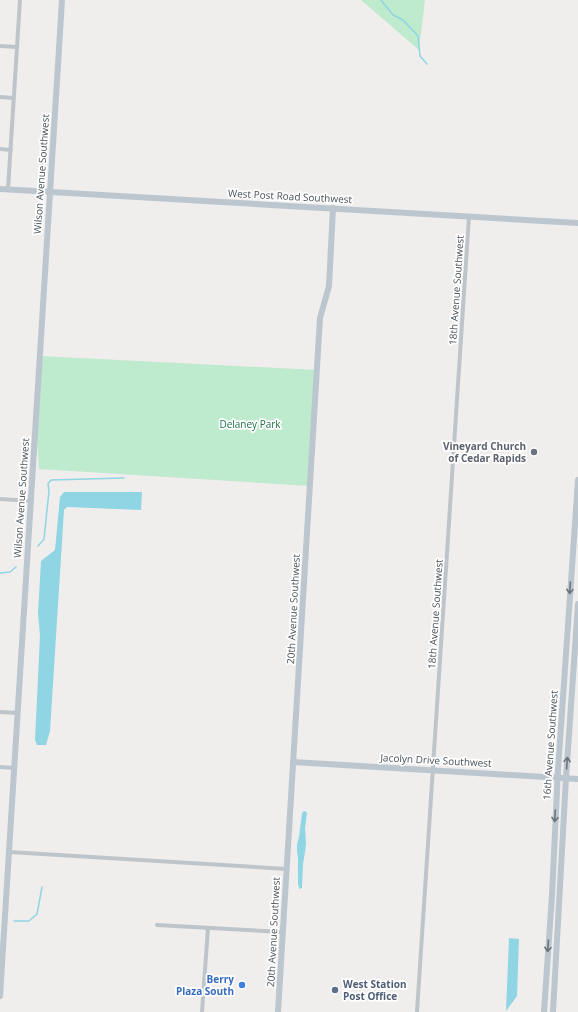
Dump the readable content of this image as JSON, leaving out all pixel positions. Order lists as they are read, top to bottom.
{
  "streets": {
    "street": [
      "Wilson Avenue Southwest",
      "West Post Road Southwest",
      "18th Avenue Southwest",
      "20th Avenue Southwest",
      "16th Avenue Southwest",
      "Jacolyn Drive Southwest"
    ]
  },
  "crossings": [
    ["Wilson Avenue Southwest", "West Post Road Southwest"],
    ["West Post Road Southwest", "18th Avenue Southwest"],
    ["West Post Road Southwest", "20th Avenue Southwest"],
    ["18th Avenue Southwest", "Jacolyn Drive Southwest"],
    ["20th Avenue Southwest", "Jacolyn Drive Southwest"],
    ["16th Avenue Southwest", "Jacolyn Drive Southwest"]
  ],
  "parks": ["Delaney Park"],
  "places": ["Vineyard Church of Cedar Rapids", "Berry Plaza South", "West Station Post Office"]
}
